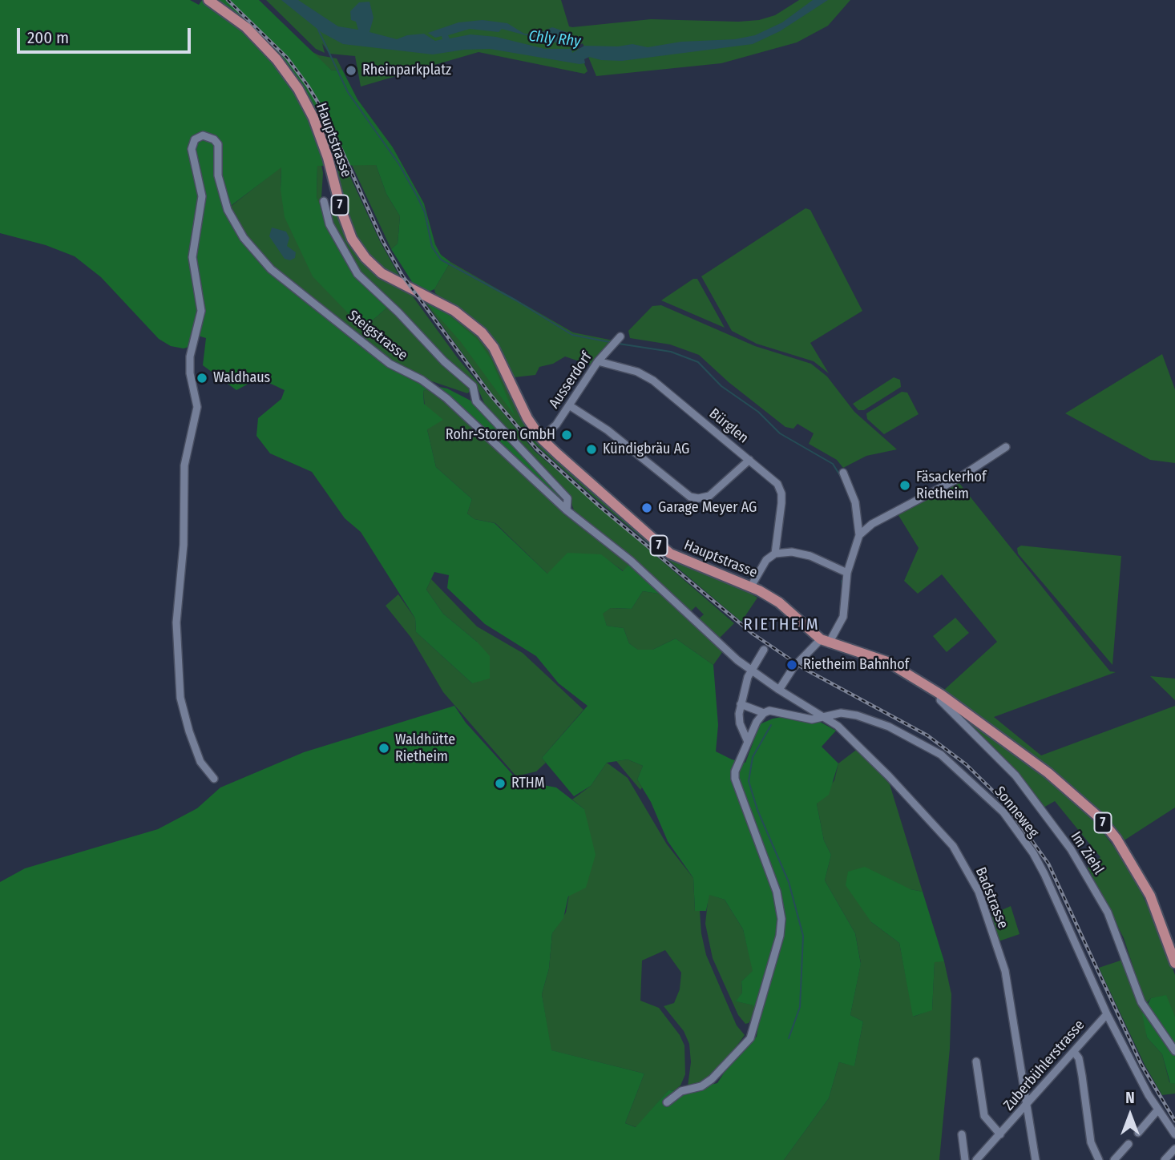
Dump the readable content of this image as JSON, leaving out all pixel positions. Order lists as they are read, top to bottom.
{
  "streets": {
    "main road": ["Hauptstrasse", "7"],
    "street": [
      "Steigstrasse",
      "Ausserdorf",
      "Bürglen",
      "Sonneweg",
      "Im Ziehl",
      "Badstrasse",
      "Zuberbühlerstrasse"
    ]
  },
  "crossings": [
    ["Hauptstrasse", "Ausserdorf"],
    ["Hauptstrasse", "Im Ziehl"],
    ["Steigstrasse", "Badstrasse"],
    ["Ausserdorf", "Bürglen"],
    ["Sonneweg", "Badstrasse"],
    ["Sonneweg", "Zuberbühlerstrasse"],
    ["Badstrasse", "Zuberbühlerstrasse"]
  ],
  "districts": ["RIETHEIM"],
  "water": ["Chly Rhy"],
  "places": [
    "Rheinparkplatz",
    "Waldhaus",
    "Rohr-Storen GmbH",
    "Kündigbräu AG",
    "Fäsackerhof Rietheim",
    "Garage Meyer AG",
    "Rietheim Bahnhof",
    "Waldhütte Rietheim",
    "RTHM"
  ],
  "scale_bar": "200 m",
  "north": "top"
}
